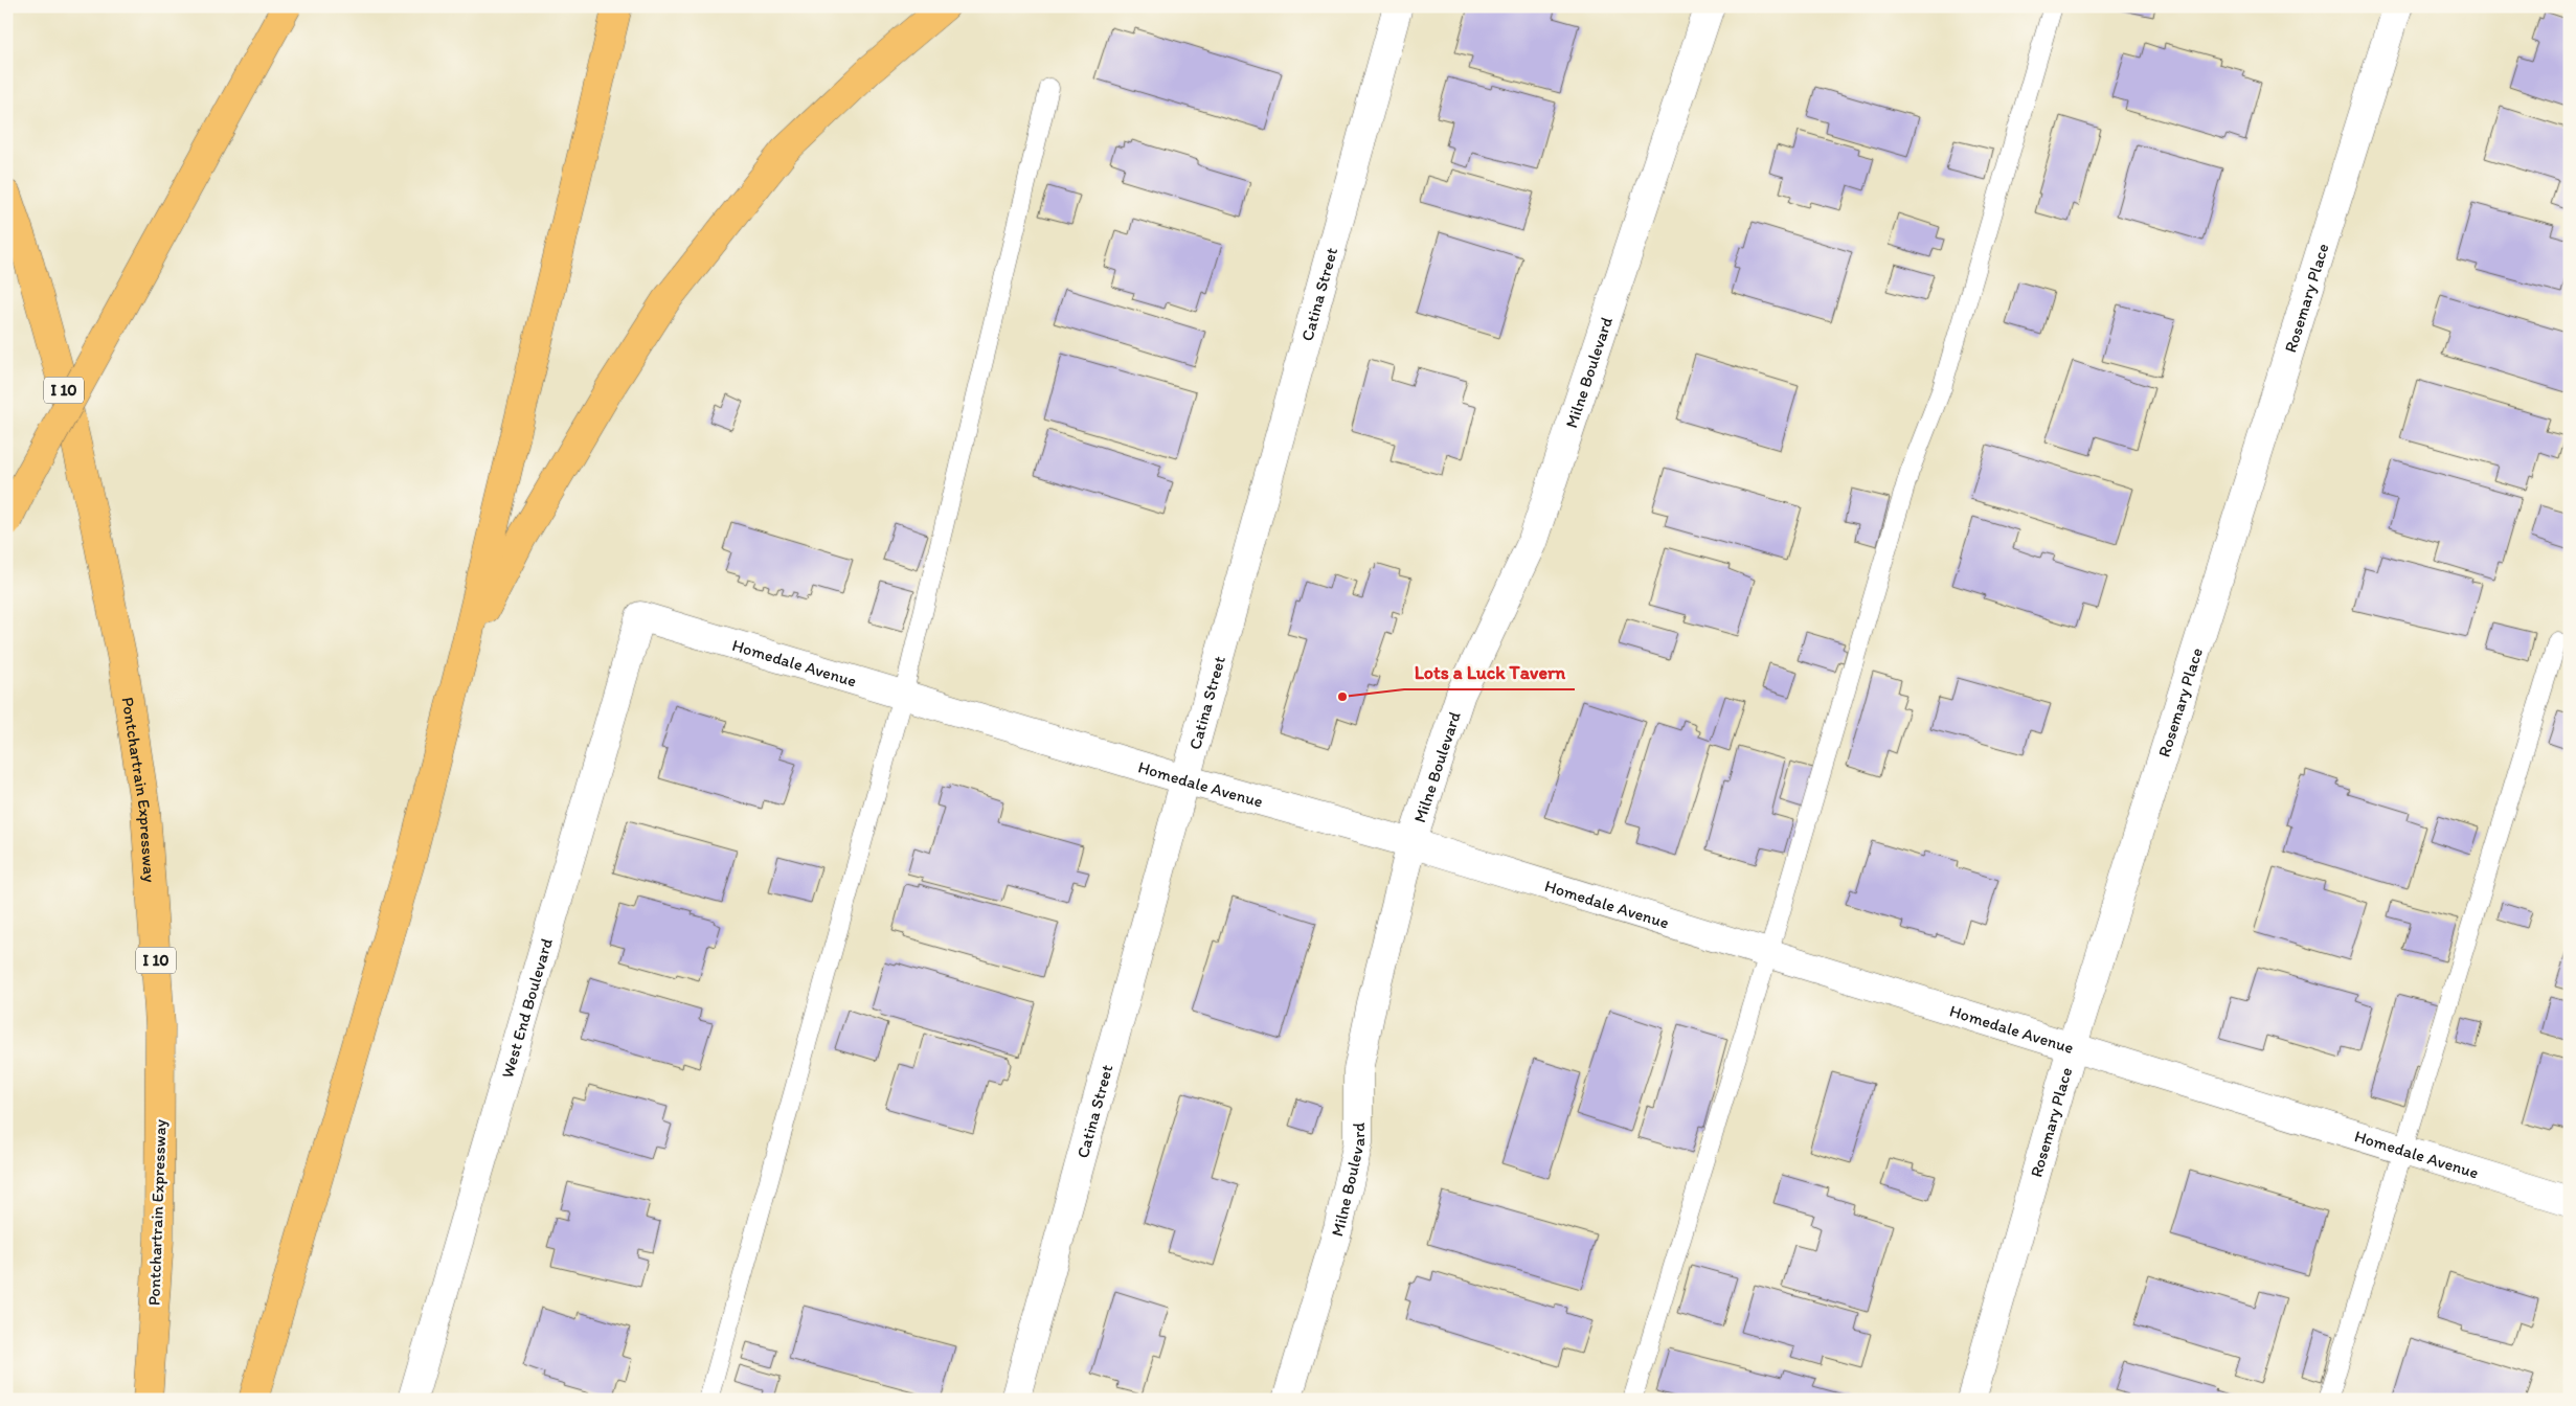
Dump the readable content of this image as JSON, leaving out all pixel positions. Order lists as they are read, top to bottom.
{
  "streets": {
    "highway": ["I 10", "Pontchartrain Expressway"],
    "street": [
      "Catina Street",
      "Rosemary Place",
      "Milne Boulevard",
      "Homedale Avenue",
      "West End Boulevard"
    ]
  },
  "crossings": [
    ["Catina Street", "Homedale Avenue"],
    ["Rosemary Place", "Homedale Avenue"],
    ["Milne Boulevard", "Homedale Avenue"],
    ["Homedale Avenue", "West End Boulevard"]
  ],
  "places": ["Lots a Luck Tavern"]
}
